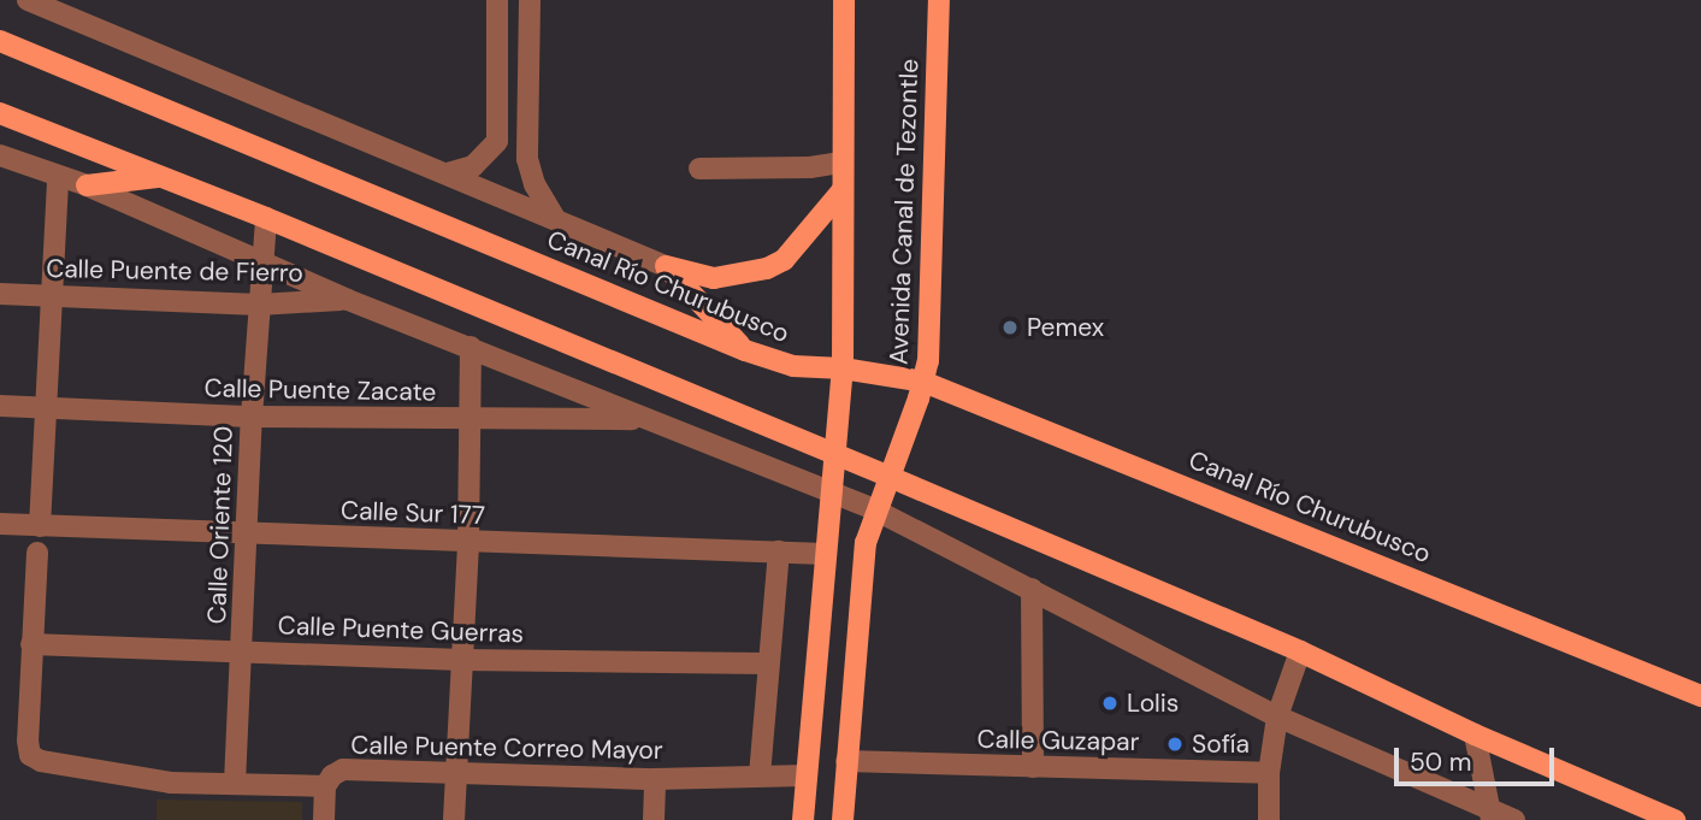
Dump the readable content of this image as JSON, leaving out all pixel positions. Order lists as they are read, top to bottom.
{
  "streets": {
    "main road": ["Avenida Canal de Tezontle", "Canal Río Churubusco"],
    "street": [
      "Calle Puente de Fierro",
      "Calle Puente Zacate",
      "Calle Sur 177",
      "Calle Oriente 120",
      "Calle Puente Guerras",
      "Calle Guzapar",
      "Calle Puente Correo Mayor"
    ]
  },
  "crossings": [
    ["Avenida Canal de Tezontle", "Canal Río Churubusco"],
    ["Avenida Canal de Tezontle", "Calle Guzapar"],
    ["Calle Puente de Fierro", "Calle Oriente 120"],
    ["Calle Puente Zacate", "Calle Oriente 120"],
    ["Calle Sur 177", "Calle Oriente 120"],
    ["Calle Oriente 120", "Calle Puente Guerras"],
    ["Calle Oriente 120", "Calle Puente Correo Mayor"],
    ["Calle Puente Guerras", "Calle Puente Correo Mayor"]
  ],
  "places": ["Pemex", "Lolis", "Sofía"],
  "scale_bar": "50 m"
}
